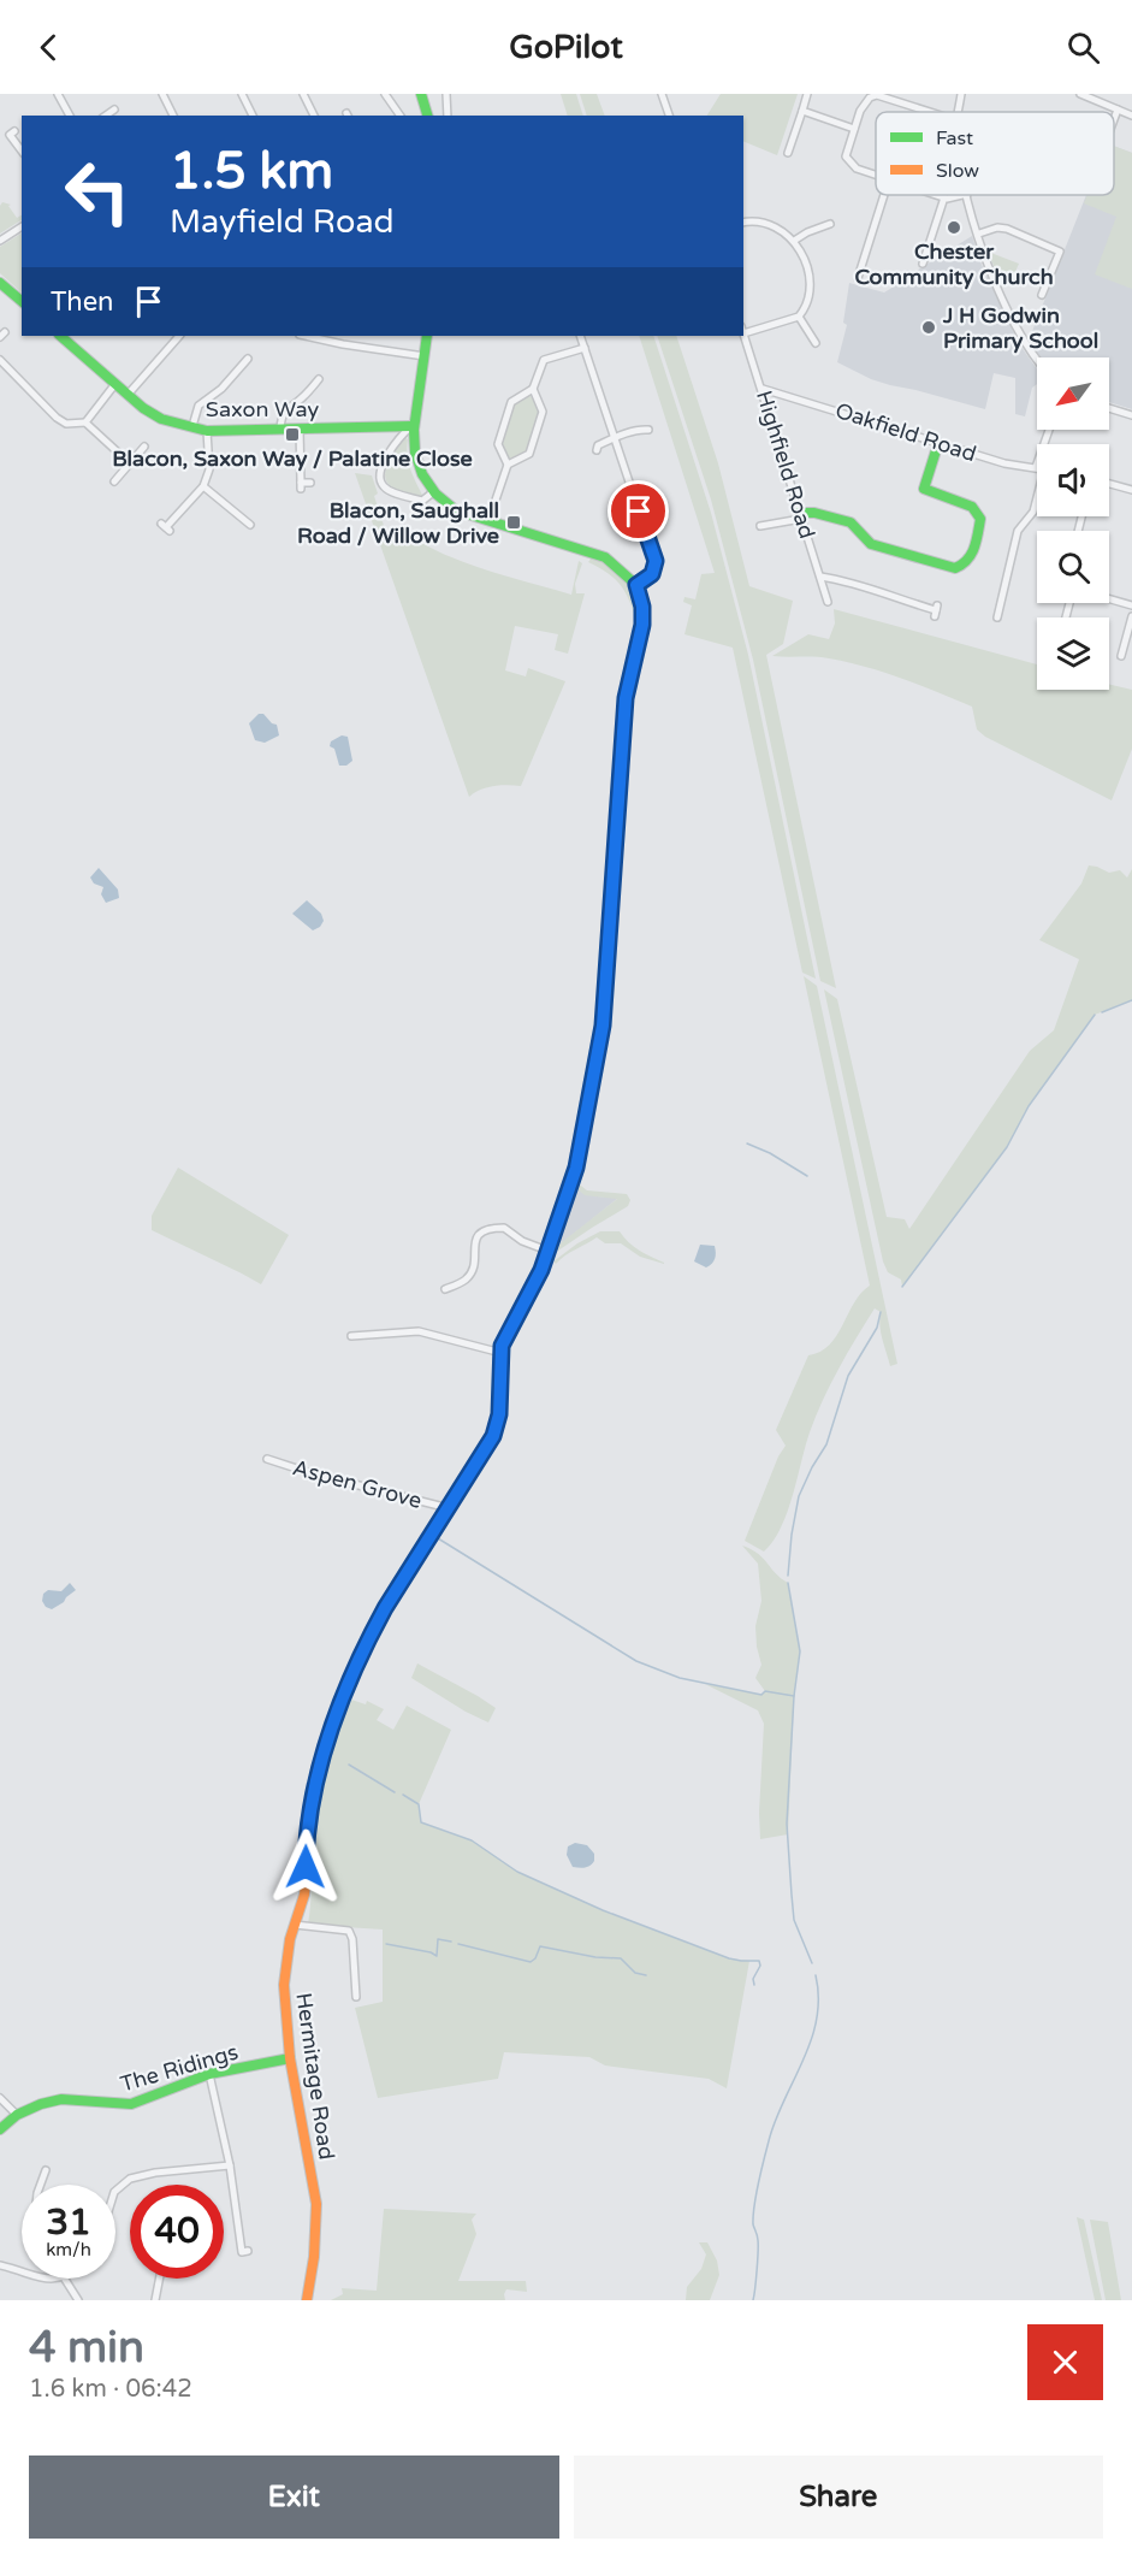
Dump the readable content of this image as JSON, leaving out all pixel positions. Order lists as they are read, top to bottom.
{
  "streets": {
    "street": [
      "Saxon Way",
      "Oakfield Road",
      "Highfield Road",
      "Aspen Grove",
      "The Ridings",
      "Hermitage Road"
    ]
  },
  "crossings": [
    ["Oakfield Road", "Highfield Road"],
    ["Aspen Grove", "Hermitage Road"],
    ["The Ridings", "Hermitage Road"]
  ],
  "places": {
    "other": ["Chester Community Church", "J H Godwin Primary School"],
    "transit": ["Blacon, Saxon Way / Palatine Close", "Blacon, Saughall Road / Willow Drive"]
  },
  "legend": ["Fast", "Slow"],
  "north": "bottom left",
  "page": {
    "header": "GoPilot",
    "turn": ["1.5 km", "Mayfield Road"],
    "then": "Then",
    "speed": "31 km/h",
    "limit": "40",
    "heading": ["4 min", "1.6 km · 06:42"],
    "buttons": ["Exit", "Share"]
  }
}
